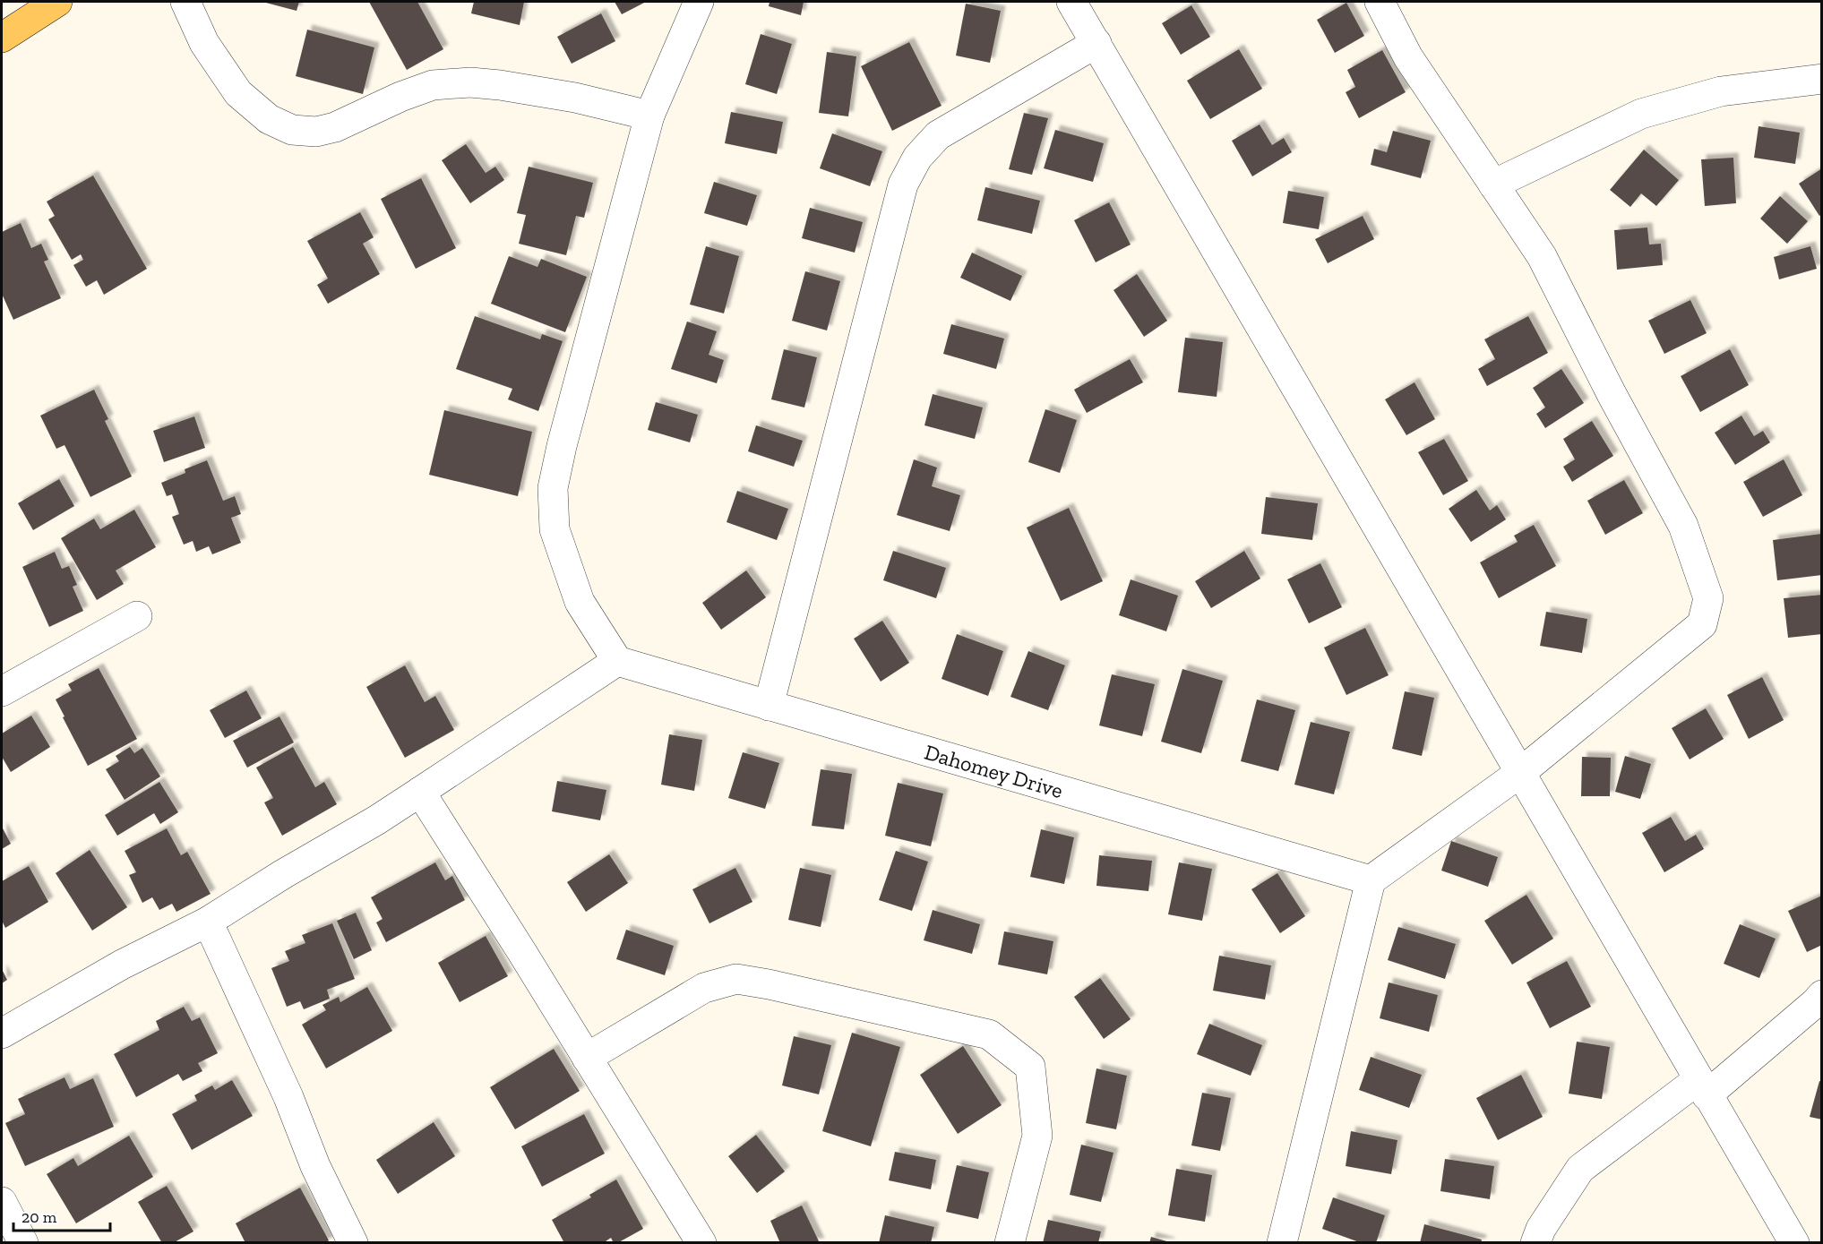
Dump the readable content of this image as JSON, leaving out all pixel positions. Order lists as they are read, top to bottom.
{
  "streets": {
    "street": ["Dahomey Drive"]
  },
  "scale_bar": "20 m"
}
